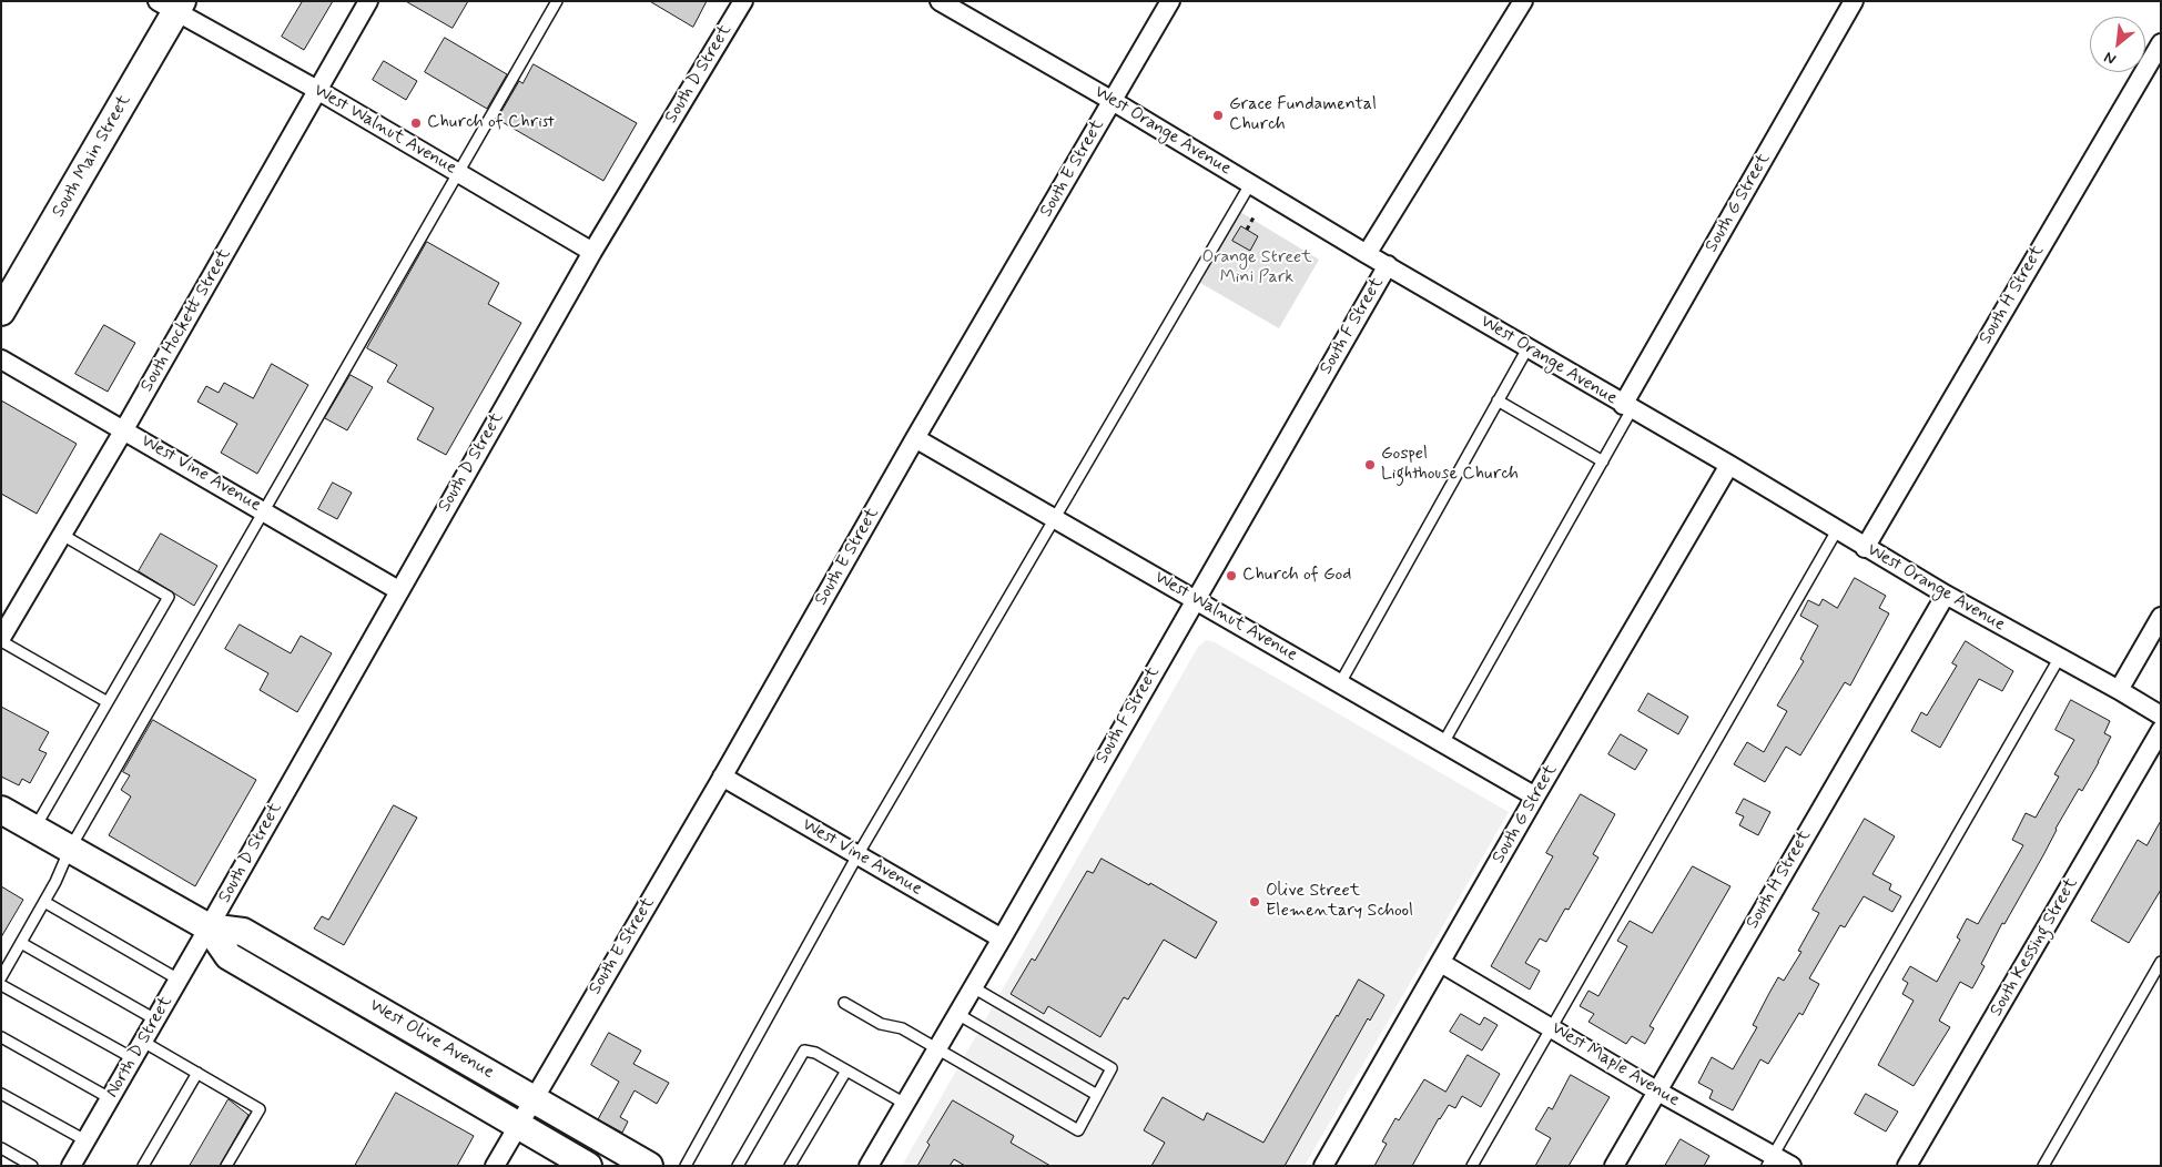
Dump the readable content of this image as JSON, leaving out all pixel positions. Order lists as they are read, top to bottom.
{
  "streets": {
    "main road": ["South Main Street", "West Olive Avenue"],
    "street": [
      "South D Street",
      "West Walnut Avenue",
      "West Orange Avenue",
      "South E Street",
      "South G Street",
      "South H Street",
      "South Hockett Street",
      "South F Street",
      "West Vine Avenue",
      "South Kessing Street",
      "North D Street",
      "West Maple Avenue"
    ]
  },
  "crossings": [
    ["South D Street", "West Walnut Avenue"],
    ["South D Street", "West Vine Avenue"],
    ["South D Street", "West Olive Avenue"],
    ["South D Street", "North D Street"],
    ["West Walnut Avenue", "South Main Street"],
    ["West Walnut Avenue", "South E Street"],
    ["West Walnut Avenue", "South G Street"],
    ["West Walnut Avenue", "South Hockett Street"],
    ["West Walnut Avenue", "South F Street"],
    ["West Orange Avenue", "South E Street"],
    ["West Orange Avenue", "South G Street"],
    ["West Orange Avenue", "South H Street"],
    ["West Orange Avenue", "South F Street"],
    ["South E Street", "West Vine Avenue"],
    ["South E Street", "West Olive Avenue"],
    ["South G Street", "West Maple Avenue"],
    ["South H Street", "West Maple Avenue"],
    ["South Hockett Street", "West Vine Avenue"],
    ["South F Street", "West Vine Avenue"],
    ["West Olive Avenue", "North D Street"]
  ],
  "parks": ["Orange Street Mini Park"],
  "places": [
    "Grace Fundamental Church",
    "Church of Christ",
    "Gospel Lighthouse Church",
    "Church of God",
    "Olive Street Elementary School"
  ],
  "north": "bottom left"
}
